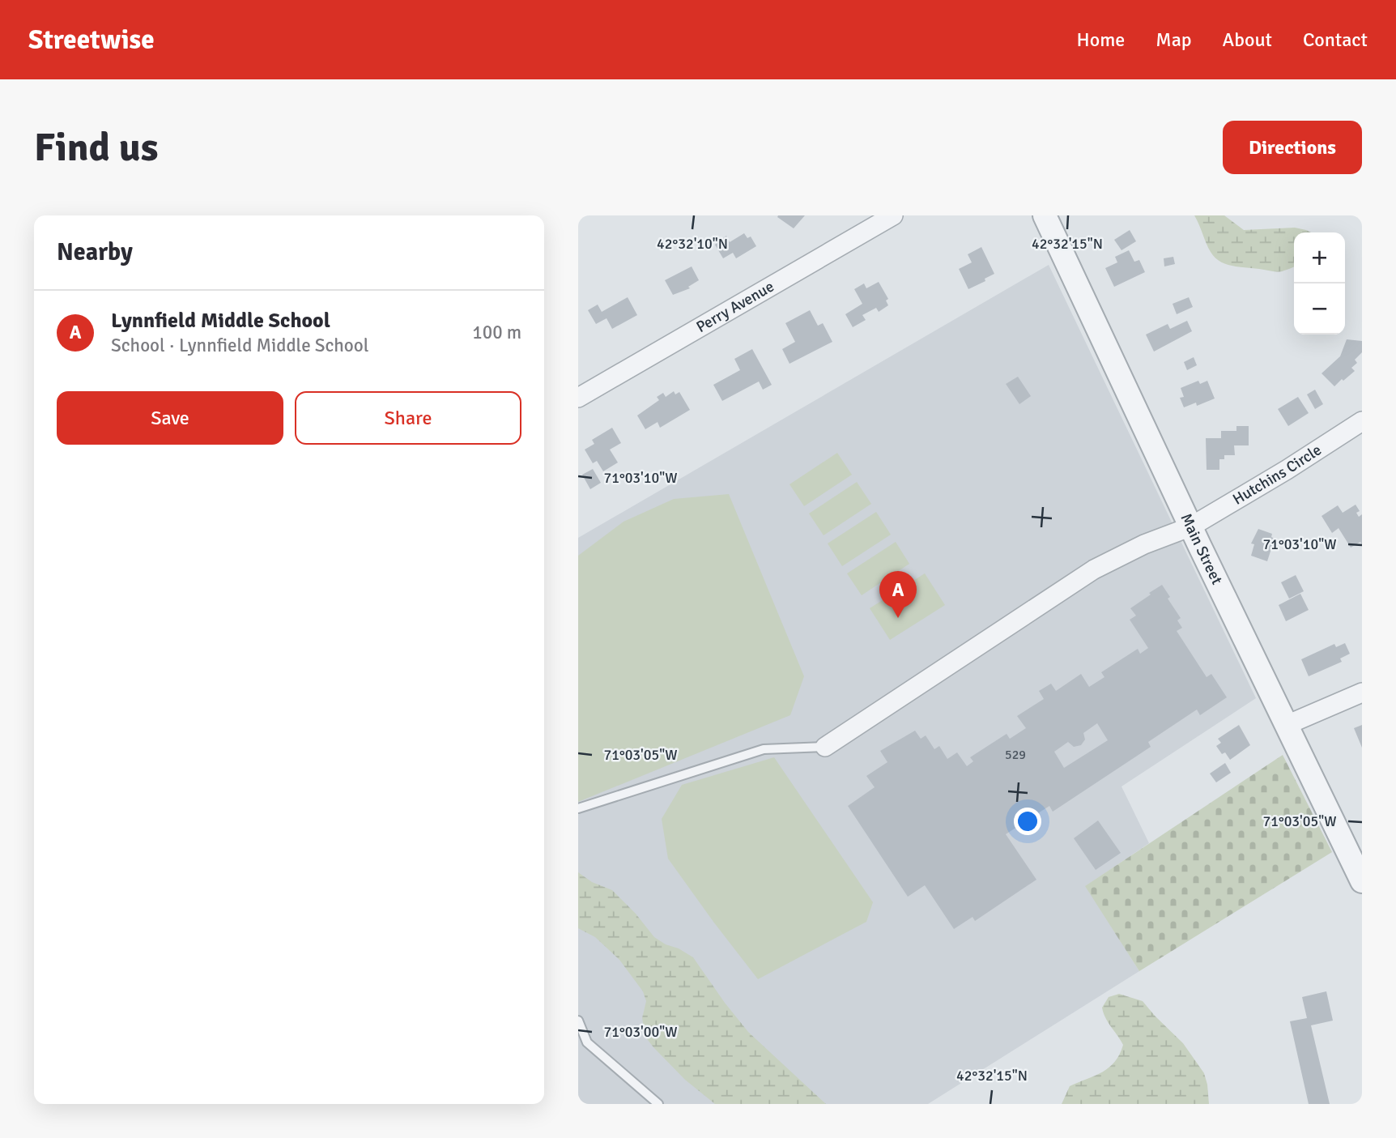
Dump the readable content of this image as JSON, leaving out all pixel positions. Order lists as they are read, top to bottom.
{
  "streets": {
    "street": ["Perry Avenue", "Hutchins Circle", "Main Street"]
  },
  "crossings": [
    ["Hutchins Circle", "Main Street"]
  ],
  "house_numbers": ["529"],
  "page": {
    "header": "Streetwise",
    "nav": [
      "Home",
      "Map",
      "About",
      "Contact"
    ],
    "buttons": [
      "Directions",
      ["Save", "Share"]
    ],
    "title": "Find us",
    "heading": "Nearby",
    "map_buttons": ["+", "−"],
    "list": [
      {
        "mark": "A",
        "name": "Lynnfield Middle School",
        "note": "School · Lynnfield Middle School",
        "value": "100 m"
      }
    ],
    "pins": "A"
  },
  "coordinates": [
    "42°32'10\"N",
    "42°32'15\"N",
    "71°03'10\"W",
    "71°03'05\"W",
    "71°03'00\"W"
  ]
}
